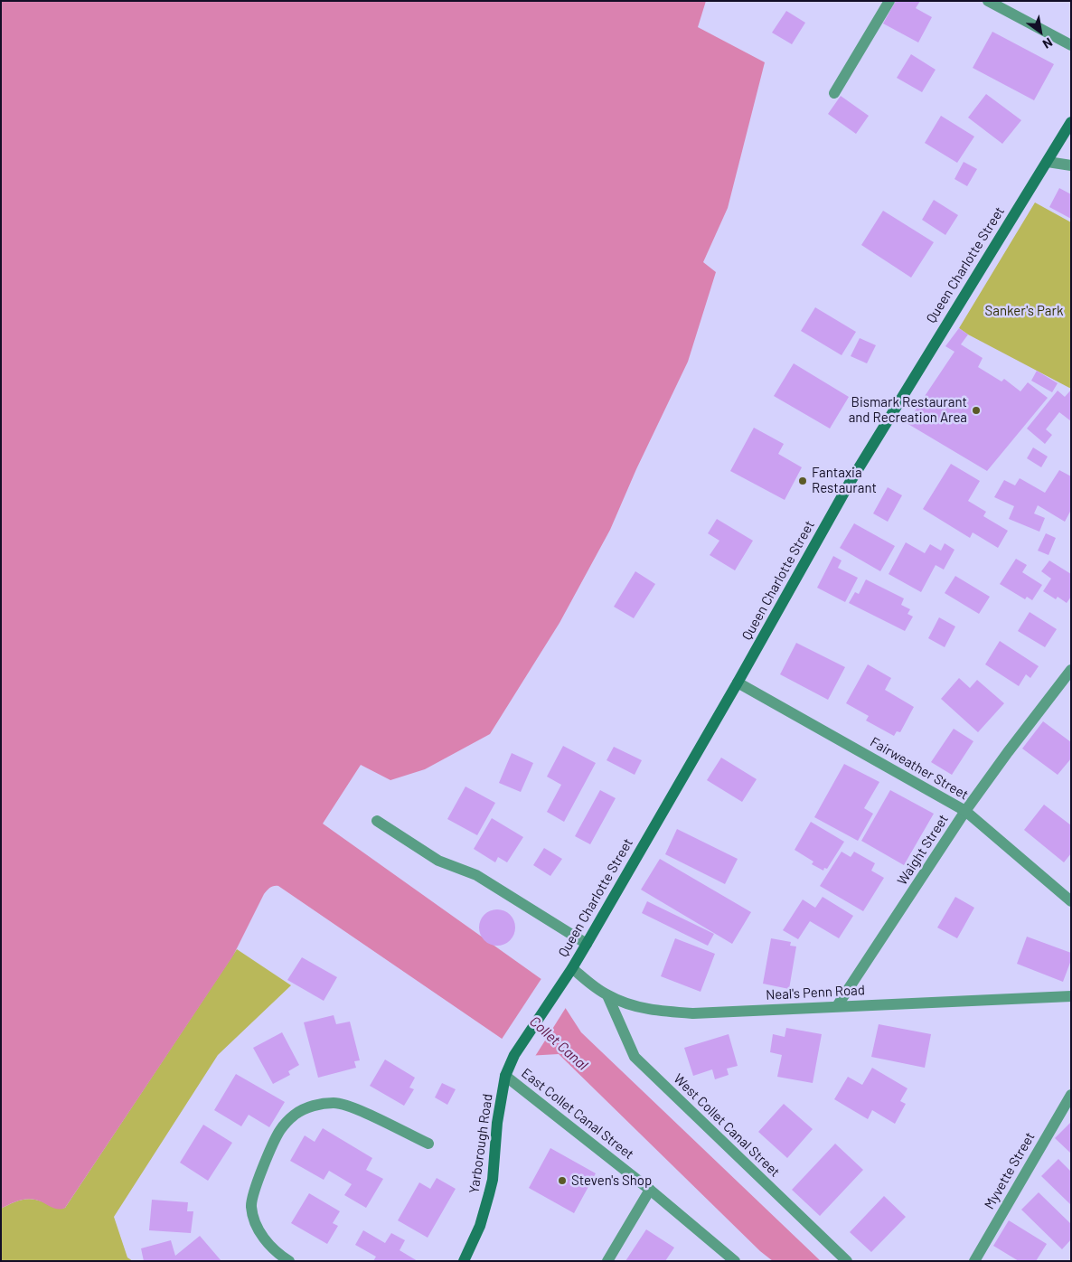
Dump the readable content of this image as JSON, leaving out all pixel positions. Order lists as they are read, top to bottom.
{
  "streets": {
    "main road": ["Queen Charlotte Street", "Yarborough Road"],
    "street": [
      "Fairweather Street",
      "Waight Street",
      "Neal's Penn Road",
      "East Collet Canal Street",
      "West Collet Canal Street",
      "Myvette Street"
    ]
  },
  "crossings": [
    ["Queen Charlotte Street", "Fairweather Street"],
    ["Queen Charlotte Street", "Neal's Penn Road"],
    ["Queen Charlotte Street", "Yarborough Road"],
    ["Fairweather Street", "Waight Street"],
    ["Waight Street", "Neal's Penn Road"],
    ["Neal's Penn Road", "West Collet Canal Street"],
    ["East Collet Canal Street", "Yarborough Road"]
  ],
  "water": ["Collet Canal"],
  "parks": ["Sanker's Park"],
  "places": ["Bismark Restaurant and Recreation Area", "Fantaxia Restaurant", "Steven's Shop"],
  "north": "bottom right"
}
